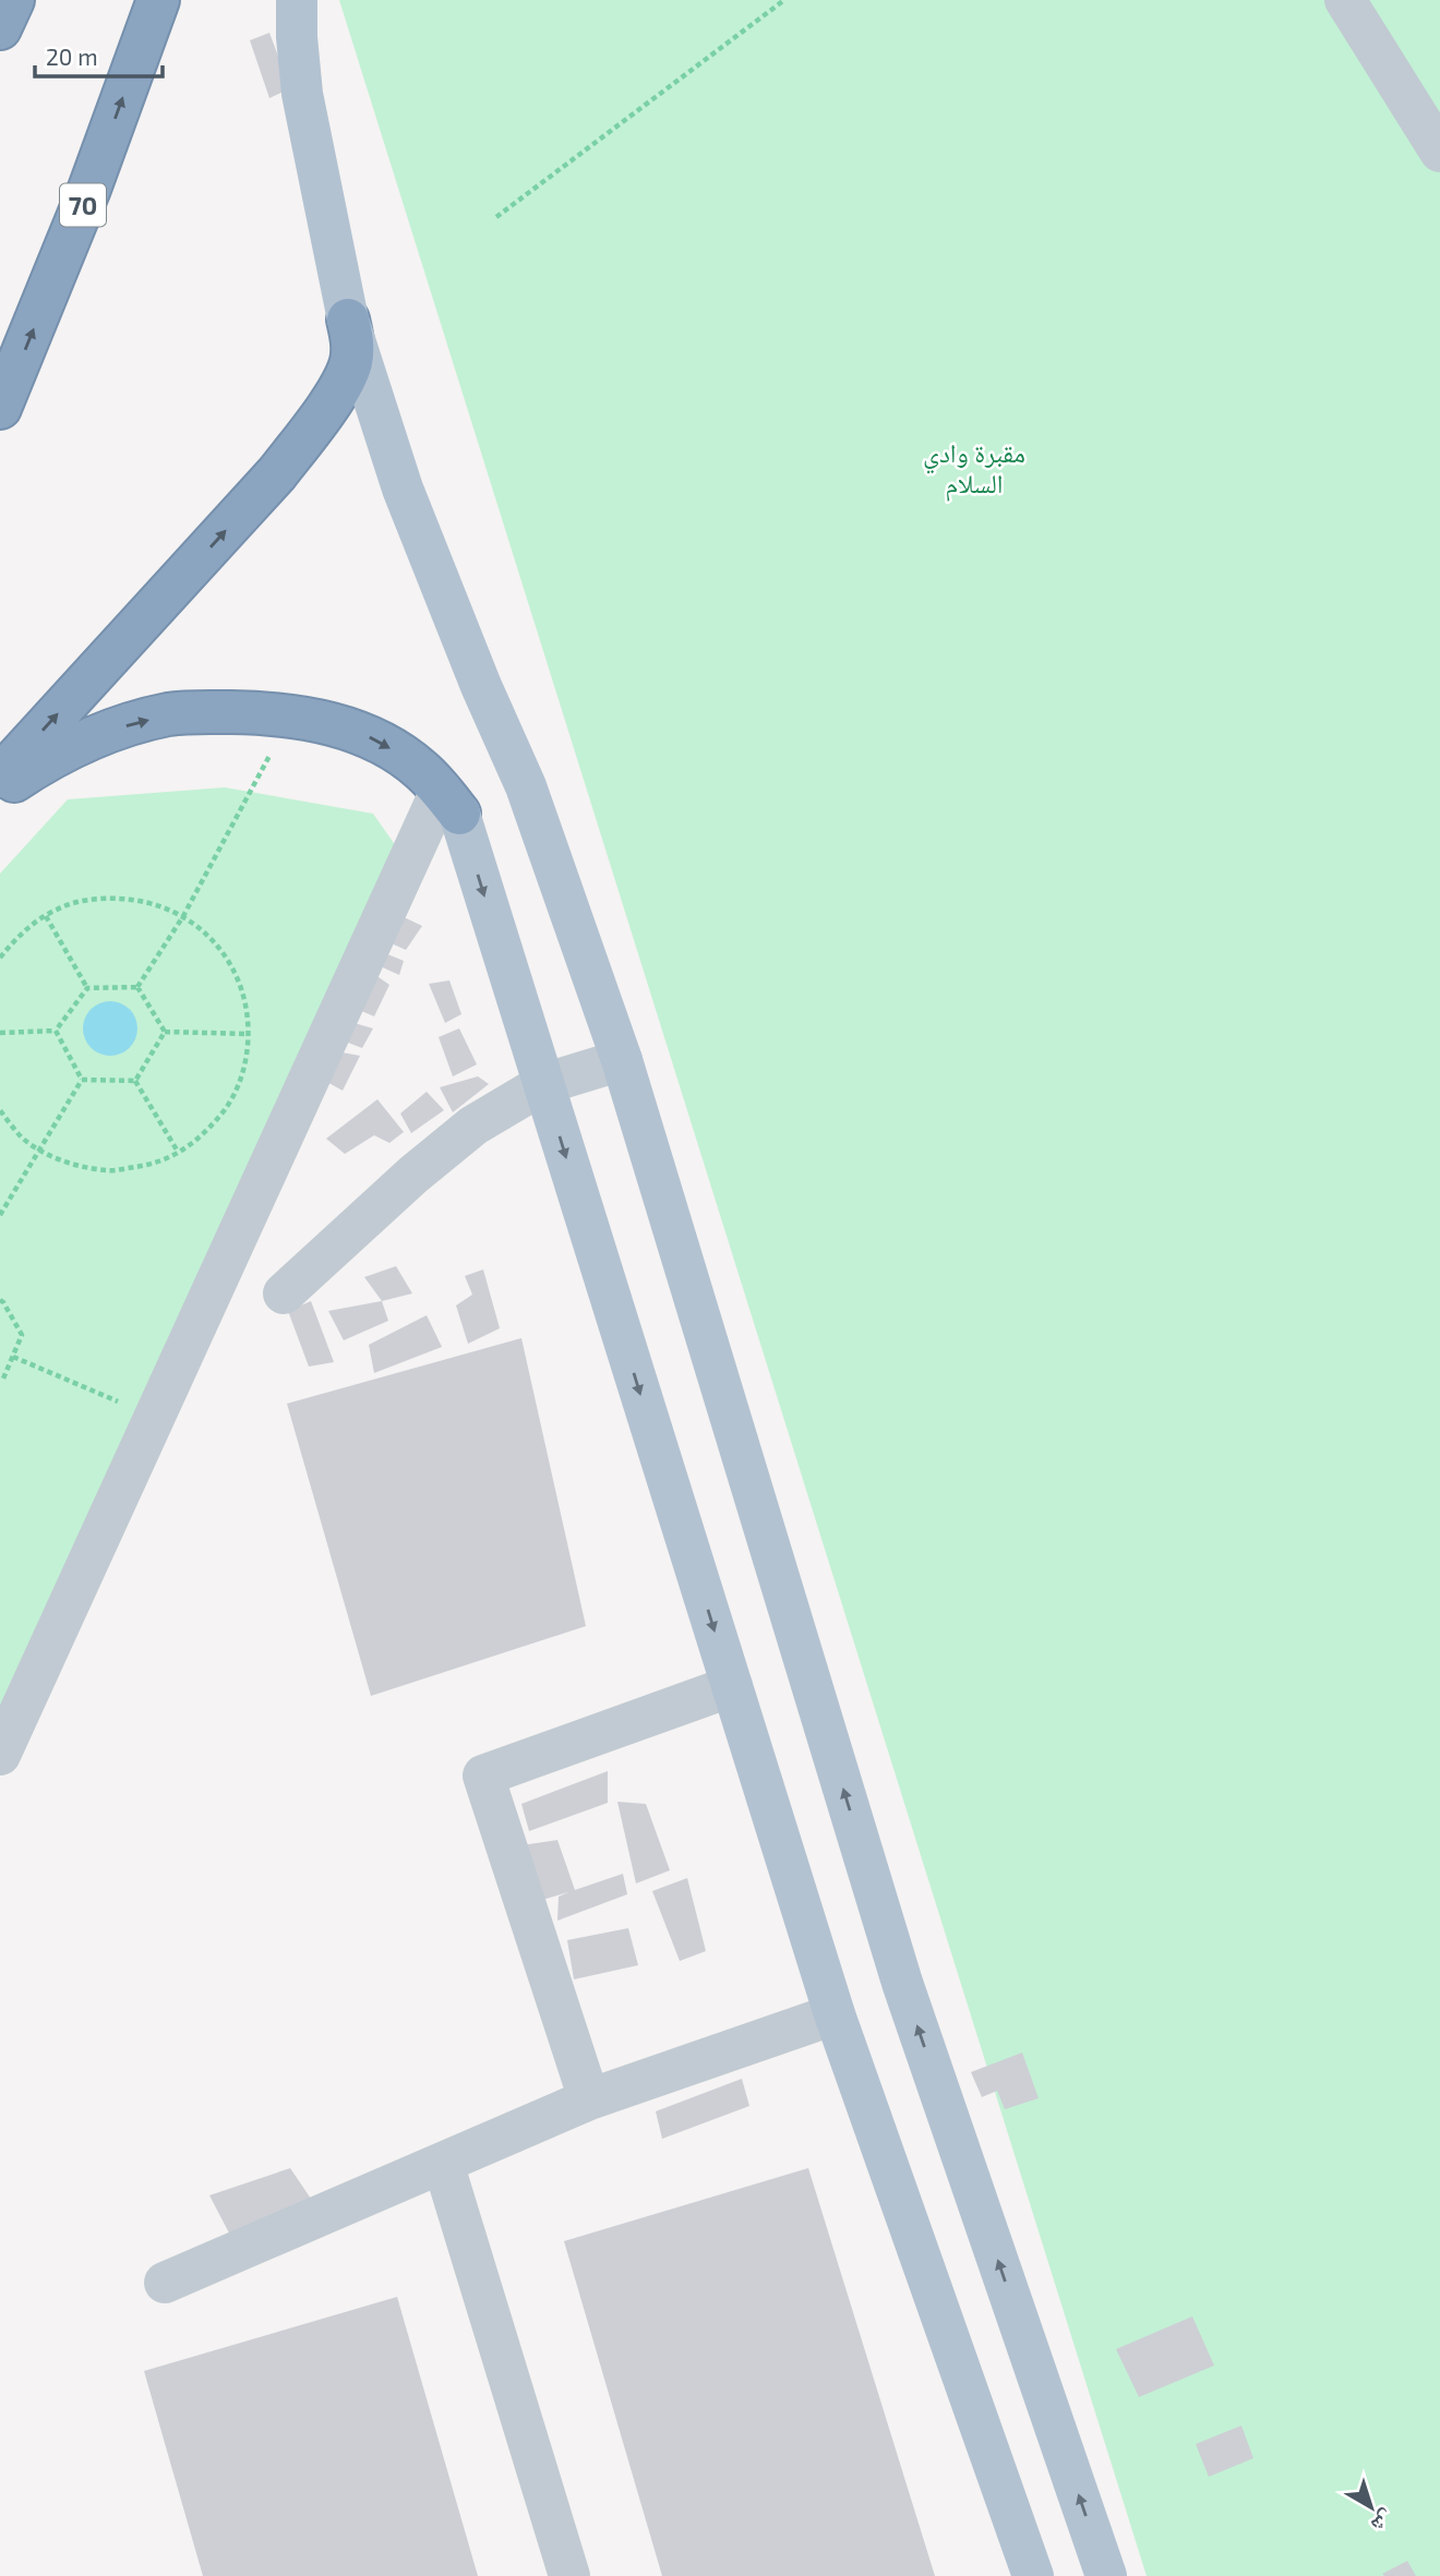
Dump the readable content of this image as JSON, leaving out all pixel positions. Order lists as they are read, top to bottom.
{
  "streets": {
    "highway": ["70"]
  },
  "parks": ["مقبرة وادي السلام"],
  "scale_bar": "20 m",
  "north": "bottom right"
}
